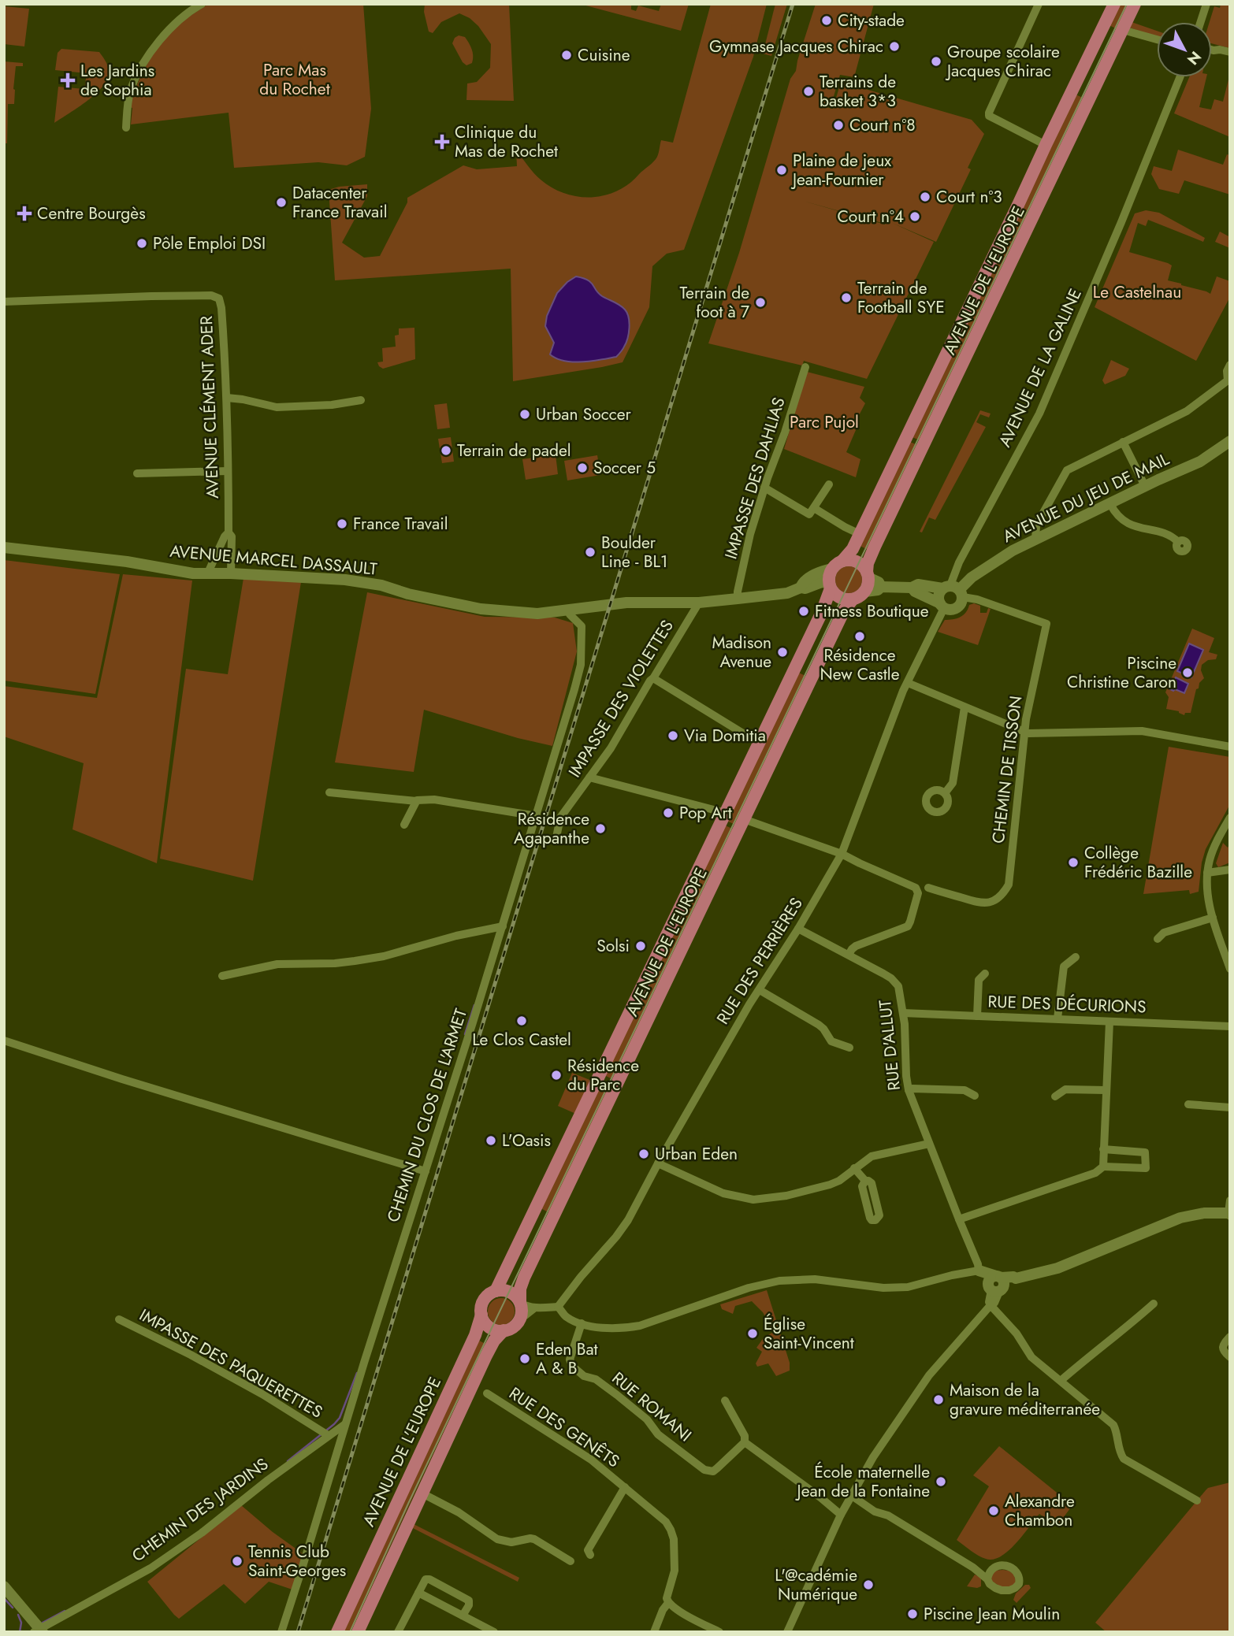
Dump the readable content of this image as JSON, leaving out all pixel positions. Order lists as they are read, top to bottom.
{
  "streets": {
    "main road": ["AVENUE DE L'EUROPE"],
    "street": [
      "AVENUE DE LA GALINE",
      "AVENUE CLÉMENT ADER",
      "IMPASSE DES DAHLIAS",
      "AVENUE DU JEU DE MAIL",
      "AVENUE MARCEL DASSAULT",
      "IMPASSE DES VIOLETTES",
      "CHEMIN DE TISSON",
      "RUE DES PERRIÈRES",
      "RUE DES DÉCURIONS",
      "RUE D'ALLUT",
      "CHEMIN DU CLOS DE L'ARMET",
      "IMPASSE DES PAQUERETTES",
      "RUE ROMANI",
      "RUE DES GENÊTS",
      "CHEMIN DES JARDINS"
    ]
  },
  "crossings": [
    ["AVENUE DE L'EUROPE", "AVENUE MARCEL DASSAULT"],
    ["AVENUE DE LA GALINE", "AVENUE DU JEU DE MAIL"],
    ["AVENUE DE LA GALINE", "CHEMIN DE TISSON"],
    ["AVENUE CLÉMENT ADER", "AVENUE MARCEL DASSAULT"],
    ["IMPASSE DES DAHLIAS", "AVENUE MARCEL DASSAULT"],
    ["AVENUE DU JEU DE MAIL", "CHEMIN DE TISSON"],
    ["AVENUE DU JEU DE MAIL", "RUE DES PERRIÈRES"],
    ["AVENUE MARCEL DASSAULT", "IMPASSE DES VIOLETTES"],
    ["AVENUE MARCEL DASSAULT", "CHEMIN DU CLOS DE L'ARMET"],
    ["RUE DES PERRIÈRES", "RUE D'ALLUT"],
    ["RUE DES DÉCURIONS", "RUE D'ALLUT"],
    ["CHEMIN DU CLOS DE L'ARMET", "CHEMIN DES JARDINS"],
    ["IMPASSE DES PAQUERETTES", "CHEMIN DES JARDINS"]
  ],
  "parks": ["Parc Mas du Rochet", "Le Castelnau", "Parc Pujol"],
  "places": {
    "other": [
      "City-stade",
      "Gymnase Jacques Chirac",
      "Cuisine",
      "Groupe scolaire Jacques Chirac",
      "Terrains de basket 3*3",
      "Court n°8",
      "Plaine de jeux Jean-Fournier",
      "Court n°3",
      "Datacenter France Travail",
      "Court n°4",
      "Pôle Emploi DSI",
      "Terrain de Football SYE",
      "Terrain de foot à 7",
      "Urban Soccer",
      "Terrain de padel",
      "Soccer 5",
      "France Travail",
      "Boulder Line - BL1",
      "Fitness Boutique",
      "Résidence New Castle",
      "Madison Avenue",
      "Piscine Christine Caron",
      "Via Domitia",
      "Pop Art",
      "Résidence Agapanthe",
      "Collège Frédéric Bazille",
      "Solsi",
      "Le Clos Castel",
      "Résidence du Parc",
      "L'Oasis",
      "Urban Eden",
      "Église Saint-Vincent",
      "Eden Bat A & B",
      "Maison de la gravure méditerranée",
      "École maternelle Jean de la Fontaine",
      "Alexandre Chambon",
      "Tennis Club Saint-Georges",
      "L'@cadémie Numérique",
      "Piscine Jean Moulin"
    ],
    "health": ["Les Jardins de Sophia", "Clinique du Mas de Rochet", "Centre Bourgès"]
  },
  "north": "bottom right"
}
